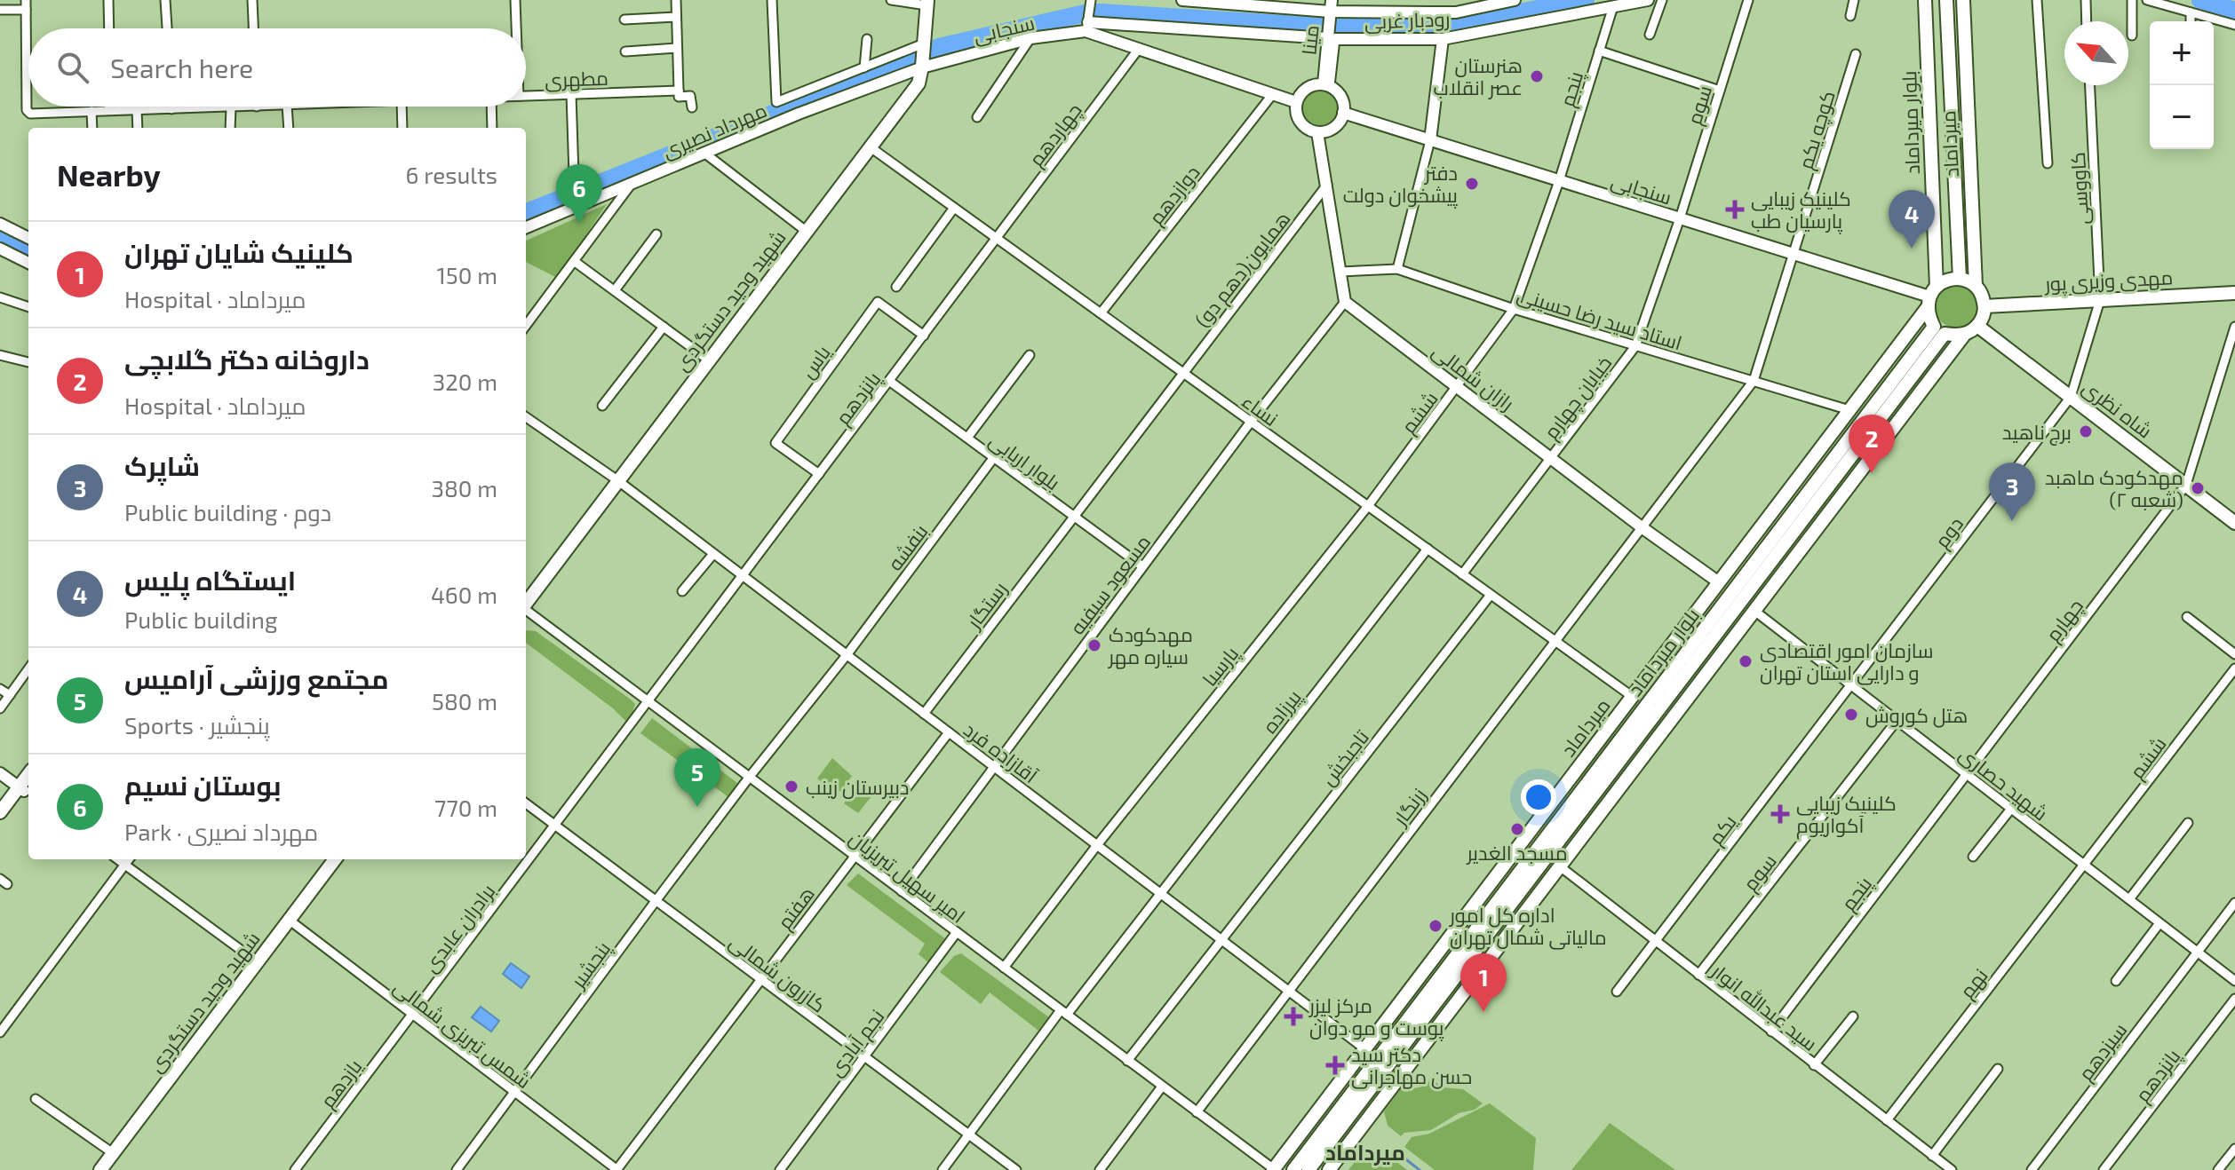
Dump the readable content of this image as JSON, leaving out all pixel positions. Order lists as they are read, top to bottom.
{
  "streets": {
    "main road": [
      "بلوار میرداماد",
      "میرداماد",
      "مهدی وزیری پور",
      "شهید وحید دستگردی",
      "شاه نظری"
    ],
    "street": [
      "رودبار غربی",
      "سنجابی",
      "مینا",
      "مطهری",
      "پنجم",
      "سوم",
      "مهرداد نصیری",
      "کوچه یکم",
      "چهاردهم",
      "کاووسی",
      "دوازدهم",
      "همایون(دهم دو)",
      "استاد سید رضا حسینی",
      "یاس",
      "رازان شمالی",
      "خیابان چهارم",
      "پانزدهم",
      "نساء",
      "ششم",
      "بلوار اربابی",
      "دوم",
      "بنفشه",
      "مسعود سیفیه",
      "رستگار",
      "چهارم",
      "پارسیا",
      "پیرزاده",
      "آقازاده فرد",
      "تاجبخش",
      "شهید حصاری",
      "زرنگار",
      "یکم",
      "امیر سهیل تبریزیان",
      "هفتم",
      "برادران عابدی",
      "پنجشیر",
      "کازرون شمالی",
      "نهم",
      "سید عبدالله انوار",
      "شمس تبریزی شمالی",
      "نجم آبادی",
      "سیزدهم",
      "یازدهم"
    ]
  },
  "crossings": [
    ["رودبار غربی", "سنجابی"],
    ["رودبار غربی", "مینا"],
    ["رودبار غربی", "پنجم"],
    ["سنجابی", "مینا"],
    ["سنجابی", "پنجم"],
    ["سنجابی", "سوم"],
    ["سنجابی", "بلوار میرداماد"],
    ["سنجابی", "مهرداد نصیری"],
    ["سنجابی", "کوچه یکم"],
    ["سنجابی", "چهاردهم"],
    ["سنجابی", "میرداماد"],
    ["سنجابی", "دوازدهم"],
    ["سنجابی", "مهدی وزیری پور"],
    ["سنجابی", "شهید وحید دستگردی"],
    ["سنجابی", "خیابان چهارم"],
    ["سنجابی", "شاه نظری"],
    ["سنجابی", "ششم"],
    ["پنجم", "ششم"],
    ["پنجم", "چهارم"],
    ["پنجم", "شهید حصاری"],
    ["پنجم", "سید عبدالله انوار"],
    ["سوم", "خیابان چهارم"],
    ["سوم", "شهید حصاری"],
    ["سوم", "سید عبدالله انوار"],
    ["بلوار میرداماد", "میرداماد"],
    ["بلوار میرداماد", "مهدی وزیری پور"],
    ["بلوار میرداماد", "شاه نظری"],
    ["مهرداد نصیری", "شهید وحید دستگردی"],
    ["کوچه یکم", "استاد سید رضا حسینی"],
    ["چهاردهم", "پانزدهم"],
    ["چهاردهم", "نساء"],
    ["میرداماد", "مهدی وزیری پور"],
    ["میرداماد", "استاد سید رضا حسینی"],
    ["میرداماد", "رازان شمالی"],
    ["میرداماد", "شاه نظری"],
    ["میرداماد", "نساء"],
    ["میرداماد", "آقازاده فرد"],
    ["میرداماد", "امیر سهیل تبریزیان"],
    ["کاووسی", "مهدی وزیری پور"],
    ["کاووسی", "شاه نظری"],
    ["کاووسی", "دوم"],
    ["دوازدهم", "نساء"],
    ["همایون(دهم دو)", "نساء"],
    ["همایون(دهم دو)", "بلوار اربابی"],
    ["همایون(دهم دو)", "رستگار"],
    ["مهدی وزیری پور", "شاه نظری"],
    ["شهید وحید دستگردی", "نساء"],
    ["شهید وحید دستگردی", "آقازاده فرد"],
    ["شهید وحید دستگردی", "شمس تبریزی شمالی"],
    ["استاد سید رضا حسینی", "خیابان چهارم"],
    ["استاد سید رضا حسینی", "ششم"],
    ["یاس", "پانزدهم"],
    ["رازان شمالی", "خیابان چهارم"],
    ["رازان شمالی", "ششم"],
    ["رازان شمالی", "مسعود سیفیه"],
    ["خیابان چهارم", "نساء"],
    ["پانزدهم", "نساء"],
    ["پانزدهم", "بلوار اربابی"],
    ["پانزدهم", "آقازاده فرد"],
    ["پانزدهم", "امیر سهیل تبریزیان"],
    ["پانزدهم", "برادران عابدی"],
    ["شاه نظری", "دوم"],
    ["شاه نظری", "چهارم"],
    ["نساء", "ششم"],
    ["نساء", "مسعود سیفیه"],
    ["نساء", "پارسیا"],
    ["نساء", "پیرزاده"],
    ["نساء", "تاجبخش"],
    ["نساء", "زرنگار"],
    ["ششم", "پارسیا"],
    ["ششم", "شهید حصاری"],
    ["ششم", "نهم"],
    ["بلوار اربابی", "بنفشه"],
    ["بلوار اربابی", "مسعود سیفیه"],
    ["بلوار اربابی", "رستگار"],
    ["دوم", "شهید حصاری"],
    ["دوم", "یکم"],
    ["بنفشه", "آقازاده فرد"],
    ["بنفشه", "امیر سهیل تبریزیان"],
    ["بنفشه", "پنجشیر"],
    ["مسعود سیفیه", "آقازاده فرد"],
    ["مسعود سیفیه", "امیر سهیل تبریزیان"],
    ["رستگار", "آقازاده فرد"],
    ["چهارم", "شهید حصاری"],
    ["پارسیا", "آقازاده فرد"],
    ["پارسیا", "امیر سهیل تبریزیان"],
    ["پیرزاده", "آقازاده فرد"],
    ["پیرزاده", "امیر سهیل تبریزیان"],
    ["پیرزاده", "کازرون شمالی"],
    ["آقازاده فرد", "تاجبخش"],
    ["آقازاده فرد", "زرنگار"],
    ["آقازاده فرد", "هفتم"],
    ["تاجبخش", "امیر سهیل تبریزیان"],
    ["شهید حصاری", "یکم"],
    ["شهید حصاری", "نهم"],
    ["شهید حصاری", "سیزدهم"],
    ["زرنگار", "امیر سهیل تبریزیان"],
    ["یکم", "سید عبدالله انوار"],
    ["امیر سهیل تبریزیان", "هفتم"],
    ["امیر سهیل تبریزیان", "برادران عابدی"],
    ["امیر سهیل تبریزیان", "پنجشیر"],
    ["امیر سهیل تبریزیان", "نجم آبادی"],
    ["هفتم", "کازرون شمالی"],
    ["هفتم", "شمس تبریزی شمالی"],
    ["برادران عابدی", "کازرون شمالی"],
    ["برادران عابدی", "شمس تبریزی شمالی"],
    ["برادران عابدی", "یازدهم"],
    ["پنجشیر", "کازرون شمالی"],
    ["پنجشیر", "شمس تبریزی شمالی"],
    ["کازرون شمالی", "نجم آبادی"],
    ["نهم", "سید عبدالله انوار"],
    ["شمس تبریزی شمالی", "یازدهم"]
  ],
  "districts": ["میرداماد"],
  "places": {
    "other": [
      "هنرستان عصر انقلاب",
      "دفتر پیشخوان دولت",
      "برج ناهید",
      "مهدکودک ماهبد (شعبه ۲)",
      "مهدکودک سیاره مهر",
      "سازمان امور اقتصادی و دارایی استان تهران",
      "هتل کوروش",
      "دبیرستان زینب",
      "مسجد الغدیر",
      "اداره کل امور مالیاتی شمال تهران"
    ],
    "health": [
      "کلینیک زیبایی پارسیان طب",
      "کلینیک زیبایی آکواریوم",
      "مرکز لیزر پوست و مو دوان",
      "دکتر سید حسن مهاجرانی"
    ]
  },
  "north": "top left",
  "page": {
    "map_buttons": ["+", "−"],
    "search": "Search here",
    "heading": ["Nearby", "6 results"],
    "pins": [
      "6",
      "4",
      "2",
      "3",
      "5",
      "1"
    ],
    "list": [
      {
        "mark": "1",
        "name": "کلینیک شایان تهران",
        "note": "Hospital · میرداماد",
        "value": "150 m"
      },
      {
        "mark": "2",
        "name": "داروخانه دکتر گلابچی",
        "note": "Hospital · میرداماد",
        "value": "320 m"
      },
      {
        "mark": "3",
        "name": "شاپرک",
        "note": "Public building · دوم",
        "value": "380 m"
      },
      {
        "mark": "4",
        "name": "ایستگاه پلیس",
        "note": "Public building",
        "value": "460 m"
      },
      {
        "mark": "5",
        "name": "مجتمع ورزشی آرامیس",
        "note": "Sports · پنجشیر",
        "value": "580 m"
      },
      {
        "mark": "6",
        "name": "بوستان نسیم",
        "note": "Park · مهرداد نصیری",
        "value": "770 m"
      }
    ]
  }
}
